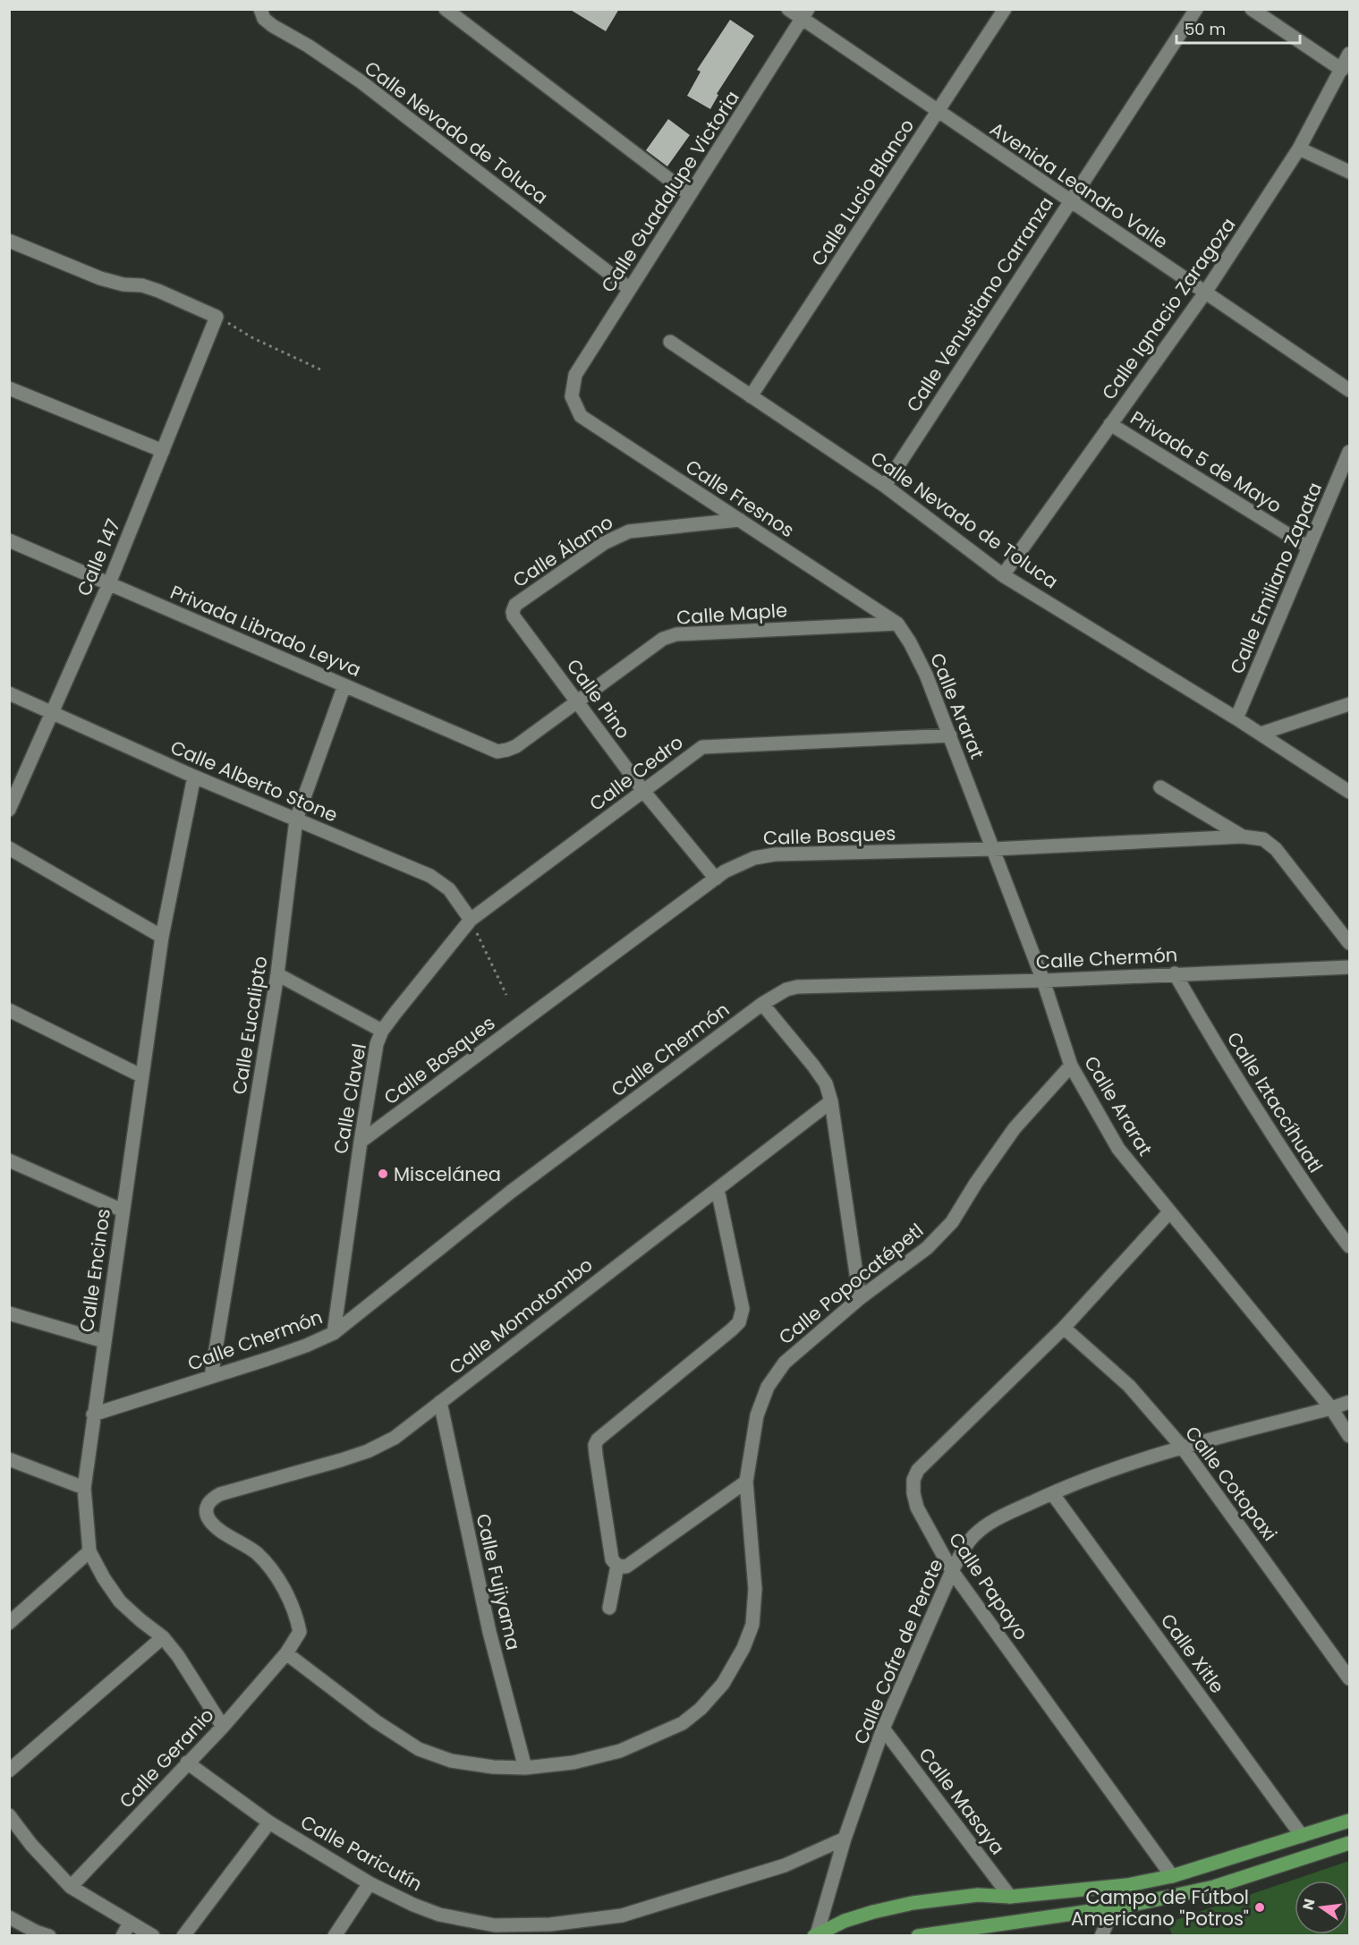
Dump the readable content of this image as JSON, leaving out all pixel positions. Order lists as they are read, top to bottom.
{
  "streets": {
    "street": [
      "Calle Nevado de Toluca",
      "Avenida Leandro Valle",
      "Calle Guadalupe Victoria",
      "Calle Lucio Blanco",
      "Calle Venustiano Carranza",
      "Calle Ignacio Zaragoza",
      "Privada 5 de Mayo",
      "Calle Fresnos",
      "Calle Álamo",
      "Calle 147",
      "Calle Emiliano Zapata",
      "Calle Maple",
      "Privada Librado Leyva",
      "Calle Pino",
      "Calle Ararat",
      "Calle Cedro",
      "Calle Alberto Stone",
      "Calle Bosques",
      "Calle Chermón",
      "Calle Eucalipto",
      "Calle Clavel",
      "Calle Iztaccíhuatl",
      "Calle Encinos",
      "Calle Popocatépetl",
      "Calle Momotombo",
      "Calle Cotopaxi",
      "Calle Fujiyama",
      "Calle Papayo",
      "Calle Cofre de Perote",
      "Calle Xitle",
      "Calle Geranio",
      "Calle Masaya",
      "Calle Paricutín"
    ]
  },
  "crossings": [
    ["Calle Nevado de Toluca", "Calle Guadalupe Victoria"],
    ["Calle Nevado de Toluca", "Calle Lucio Blanco"],
    ["Calle Nevado de Toluca", "Calle Venustiano Carranza"],
    ["Calle Nevado de Toluca", "Calle Ignacio Zaragoza"],
    ["Calle Nevado de Toluca", "Calle Emiliano Zapata"],
    ["Avenida Leandro Valle", "Calle Guadalupe Victoria"],
    ["Avenida Leandro Valle", "Calle Lucio Blanco"],
    ["Avenida Leandro Valle", "Calle Venustiano Carranza"],
    ["Avenida Leandro Valle", "Calle Ignacio Zaragoza"],
    ["Calle Guadalupe Victoria", "Calle Fresnos"],
    ["Calle Ignacio Zaragoza", "Privada 5 de Mayo"],
    ["Privada 5 de Mayo", "Calle Emiliano Zapata"],
    ["Calle Fresnos", "Calle Álamo"],
    ["Calle Fresnos", "Calle Maple"],
    ["Calle Fresnos", "Calle Ararat"],
    ["Calle Álamo", "Calle Pino"],
    ["Calle 147", "Privada Librado Leyva"],
    ["Calle 147", "Calle Alberto Stone"],
    ["Calle Maple", "Privada Librado Leyva"],
    ["Calle Maple", "Calle Pino"],
    ["Calle Maple", "Calle Ararat"],
    ["Privada Librado Leyva", "Calle Eucalipto"],
    ["Calle Pino", "Calle Cedro"],
    ["Calle Pino", "Calle Bosques"],
    ["Calle Ararat", "Calle Cedro"],
    ["Calle Ararat", "Calle Bosques"],
    ["Calle Ararat", "Calle Chermón"],
    ["Calle Ararat", "Calle Popocatépetl"],
    ["Calle Ararat", "Calle Papayo"],
    ["Calle Ararat", "Calle Cofre de Perote"],
    ["Calle Cedro", "Calle Alberto Stone"],
    ["Calle Cedro", "Calle Clavel"],
    ["Calle Alberto Stone", "Calle Eucalipto"],
    ["Calle Alberto Stone", "Calle Clavel"],
    ["Calle Alberto Stone", "Calle Encinos"],
    ["Calle Bosques", "Calle Clavel"],
    ["Calle Chermón", "Calle Eucalipto"],
    ["Calle Chermón", "Calle Clavel"],
    ["Calle Chermón", "Calle Iztaccíhuatl"],
    ["Calle Chermón", "Calle Encinos"],
    ["Calle Encinos", "Calle Geranio"],
    ["Calle Popocatépetl", "Calle Momotombo"],
    ["Calle Popocatépetl", "Calle Fujiyama"],
    ["Calle Popocatépetl", "Calle Geranio"],
    ["Calle Momotombo", "Calle Fujiyama"],
    ["Calle Momotombo", "Calle Geranio"],
    ["Calle Cotopaxi", "Calle Papayo"],
    ["Calle Cotopaxi", "Calle Cofre de Perote"],
    ["Calle Papayo", "Calle Cofre de Perote"],
    ["Calle Cofre de Perote", "Calle Xitle"],
    ["Calle Cofre de Perote", "Calle Masaya"],
    ["Calle Cofre de Perote", "Calle Paricutín"],
    ["Calle Geranio", "Calle Paricutín"]
  ],
  "places": ["Miscelánea", "Campo de Fútbol Americano \"Potros\""],
  "scale_bar": "50 m",
  "north": "left"
}
